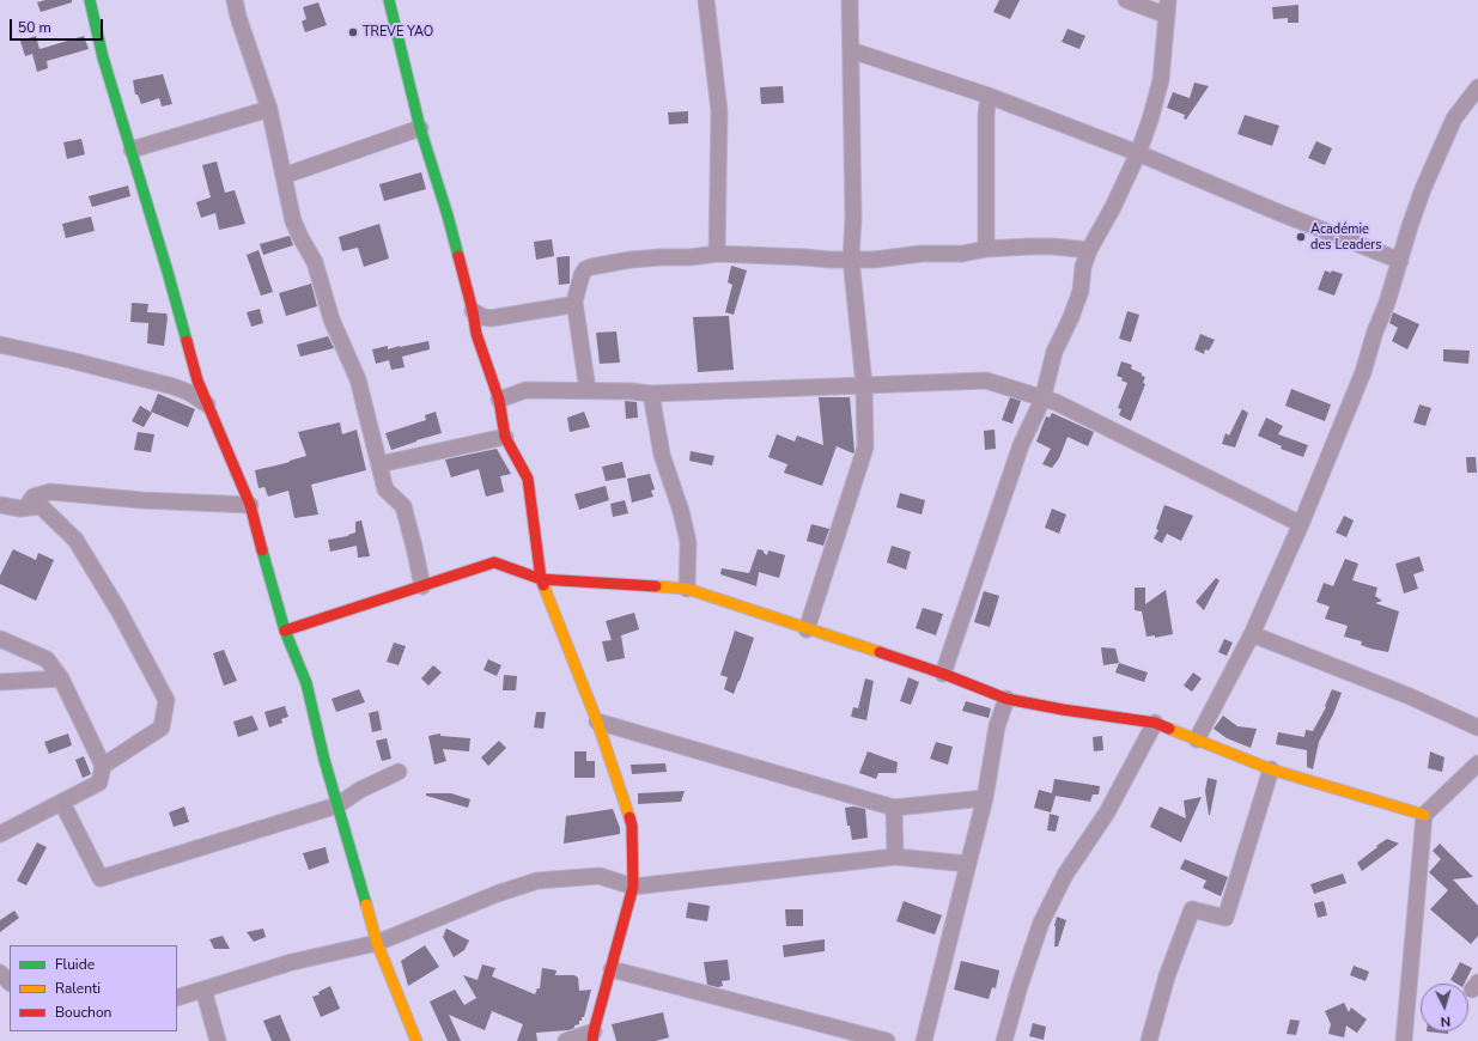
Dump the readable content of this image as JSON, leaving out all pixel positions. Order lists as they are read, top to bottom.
{
  "places": ["TREVE YAO", "Académie des Leaders"],
  "legend": ["Fluide", "Ralenti", "Bouchon"],
  "scale_bar": "50 m",
  "north": "bottom"
}
